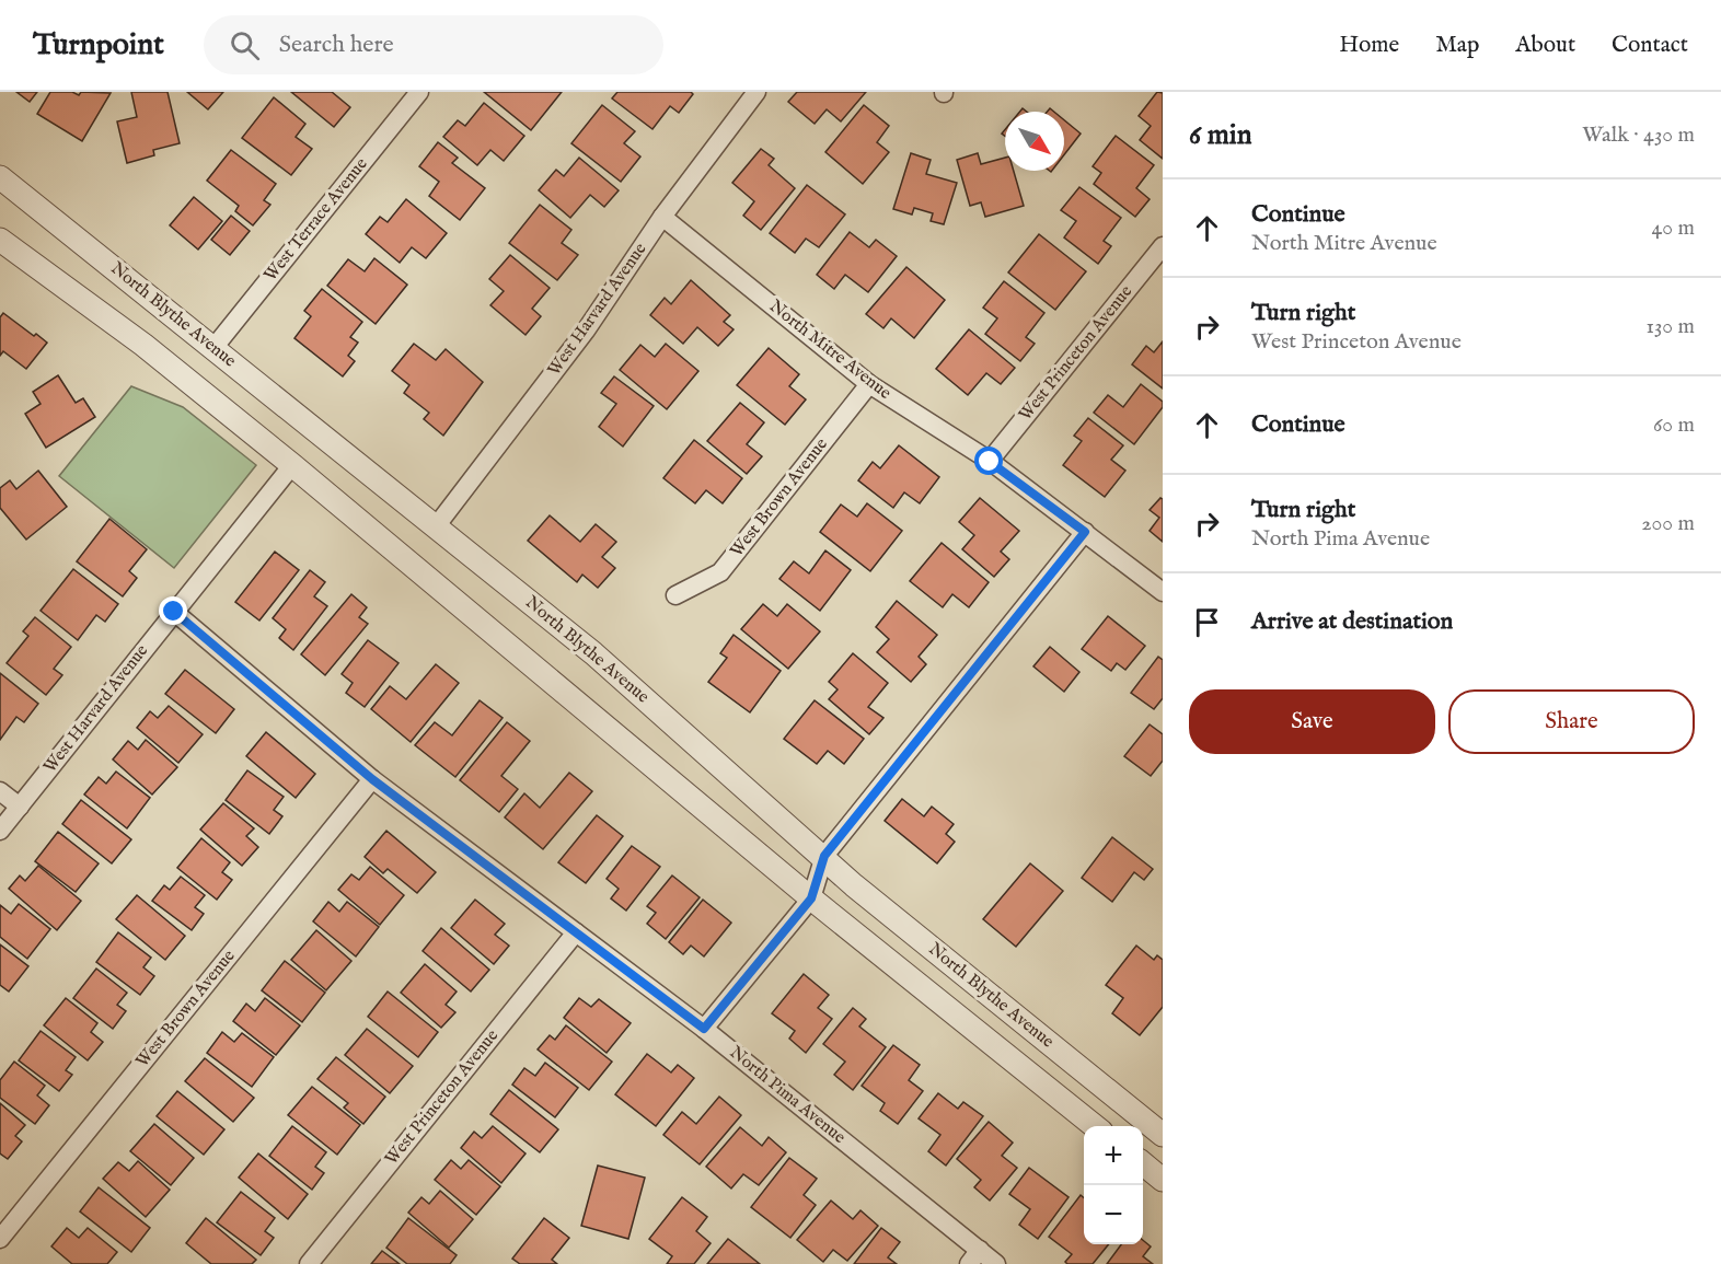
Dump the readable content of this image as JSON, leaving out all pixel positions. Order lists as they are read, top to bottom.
{
  "streets": {
    "street": [
      "West Terrace Avenue",
      "West Harvard Avenue",
      "North Blythe Avenue",
      "North Mitre Avenue",
      "West Princeton Avenue",
      "West Brown Avenue",
      "North Pima Avenue"
    ]
  },
  "crossings": [
    ["West Terrace Avenue", "North Blythe Avenue"],
    ["West Harvard Avenue", "North Blythe Avenue"],
    ["West Harvard Avenue", "North Mitre Avenue"],
    ["West Harvard Avenue", "North Pima Avenue"],
    ["North Mitre Avenue", "West Princeton Avenue"],
    ["North Mitre Avenue", "West Brown Avenue"],
    ["West Princeton Avenue", "North Pima Avenue"],
    ["West Brown Avenue", "North Pima Avenue"]
  ],
  "north": "bottom right",
  "page": {
    "header": "Turnpoint",
    "search": "Search here",
    "nav": [
      "Home",
      "Map",
      "About",
      "Contact"
    ],
    "heading": ["6 min", "Walk · 430 m"],
    "list": [
      ["Continue", "North Mitre Avenue", "40 m"],
      ["Turn right", "West Princeton Avenue", "130 m"],
      ["Continue", "60 m"],
      ["Turn right", "North Pima Avenue", "200 m"],
      "Arrive at destination"
    ],
    "buttons": ["Save", "Share"],
    "map_buttons": ["+", "−"]
  }
}
